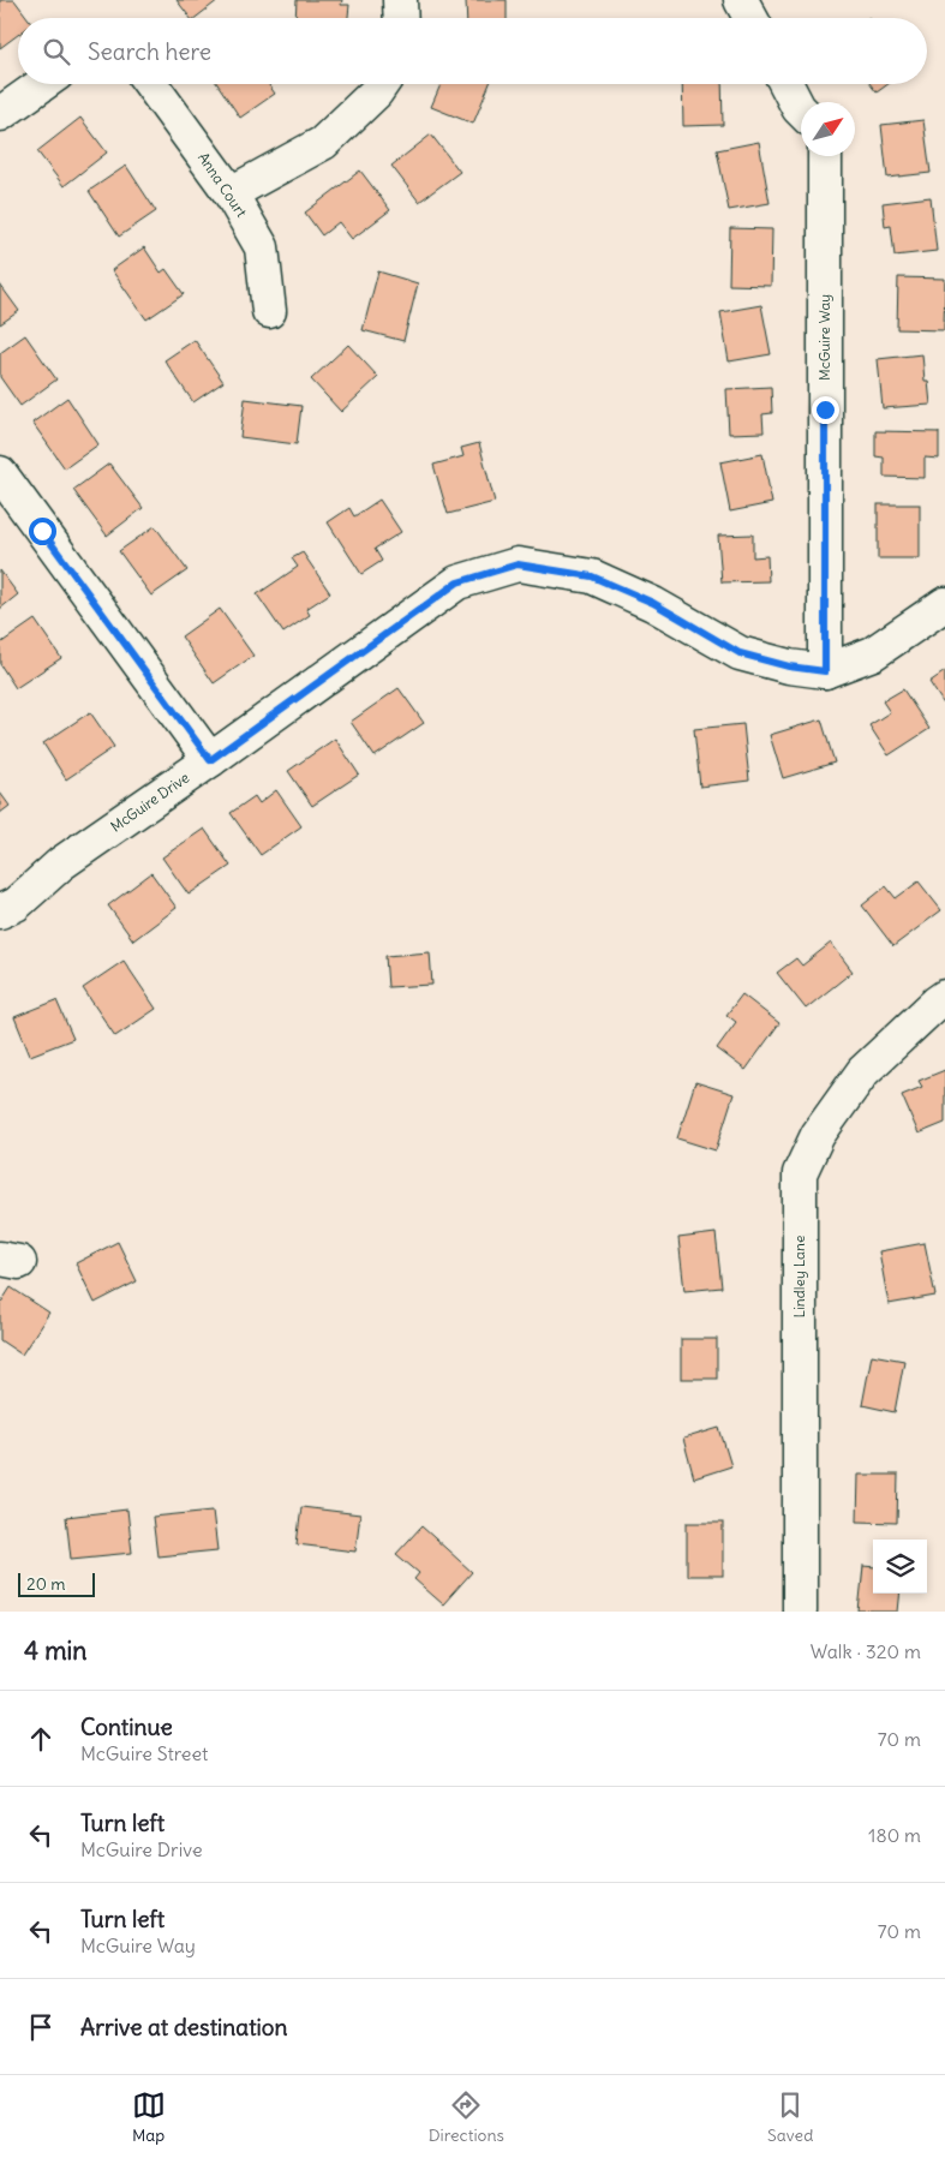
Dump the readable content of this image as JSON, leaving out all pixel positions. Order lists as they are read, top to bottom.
{
  "streets": {
    "street": [
      "Anna Court",
      "McGuire Way",
      "McGuire Drive",
      "Lindley Lane"
    ]
  },
  "crossings": [
    ["McGuire Way", "McGuire Drive"]
  ],
  "scale_bar": "20 m",
  "north": "top right",
  "page": {
    "search": "Search here",
    "scale": "20 m",
    "heading": ["4 min", "Walk · 320 m"],
    "list": [
      ["Continue", "McGuire Street", "70 m"],
      ["Turn left", "McGuire Drive", "180 m"],
      ["Turn left", "McGuire Way", "70 m"],
      "Arrive at destination"
    ],
    "nav": ["Map", "Directions", "Saved"]
  }
}
